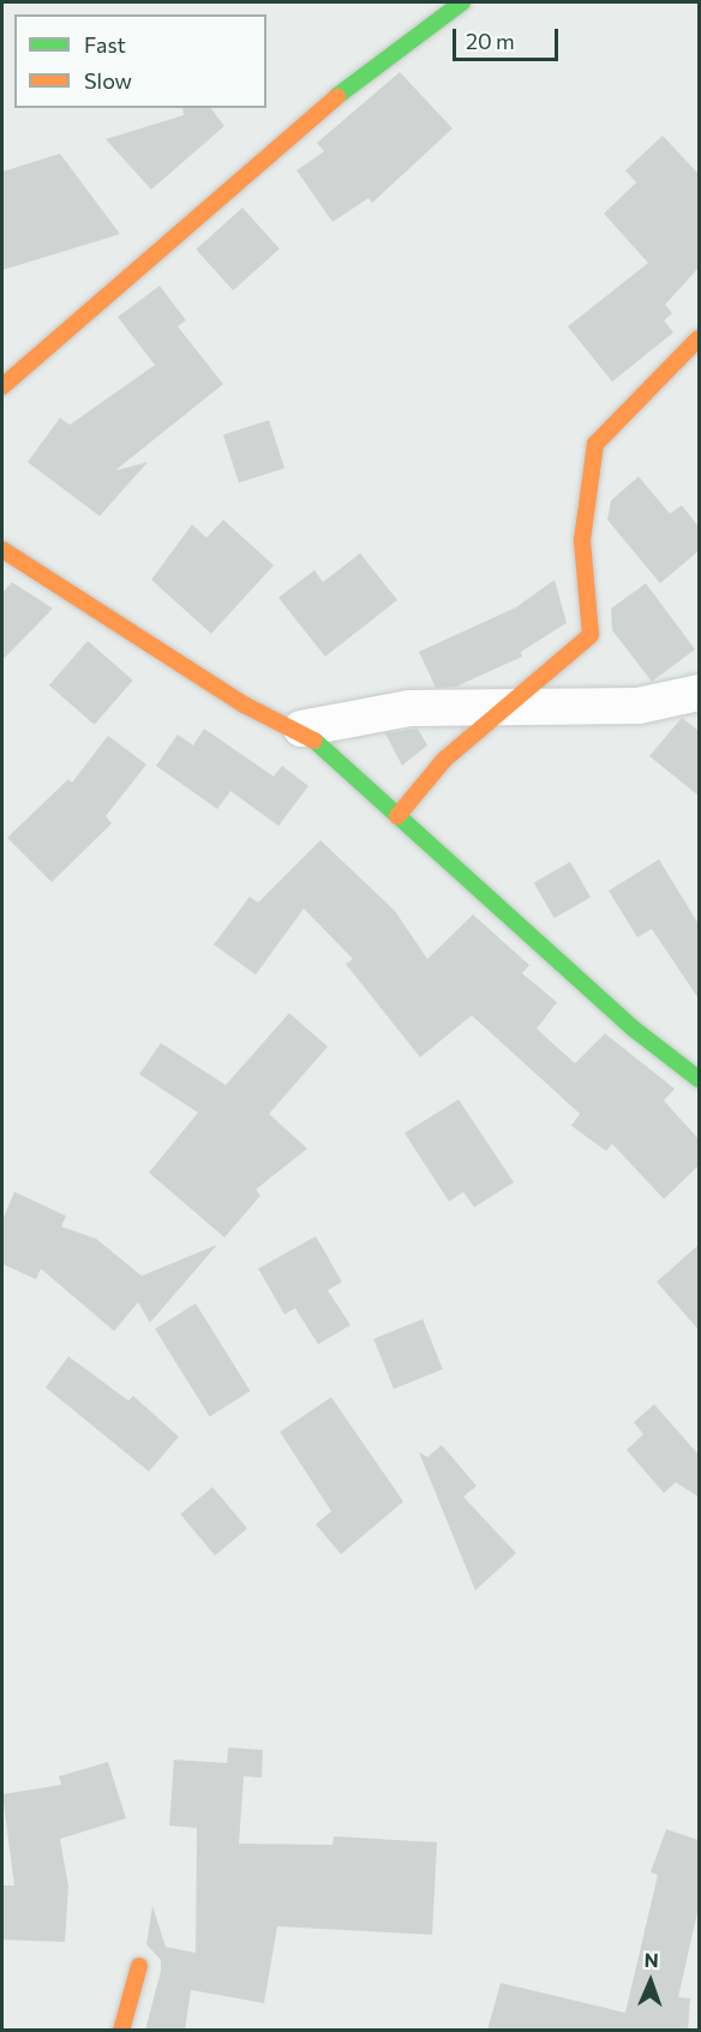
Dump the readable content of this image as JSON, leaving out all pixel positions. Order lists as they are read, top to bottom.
{
  "legend": ["Fast", "Slow"],
  "scale_bar": "20 m",
  "north": "top"
}
